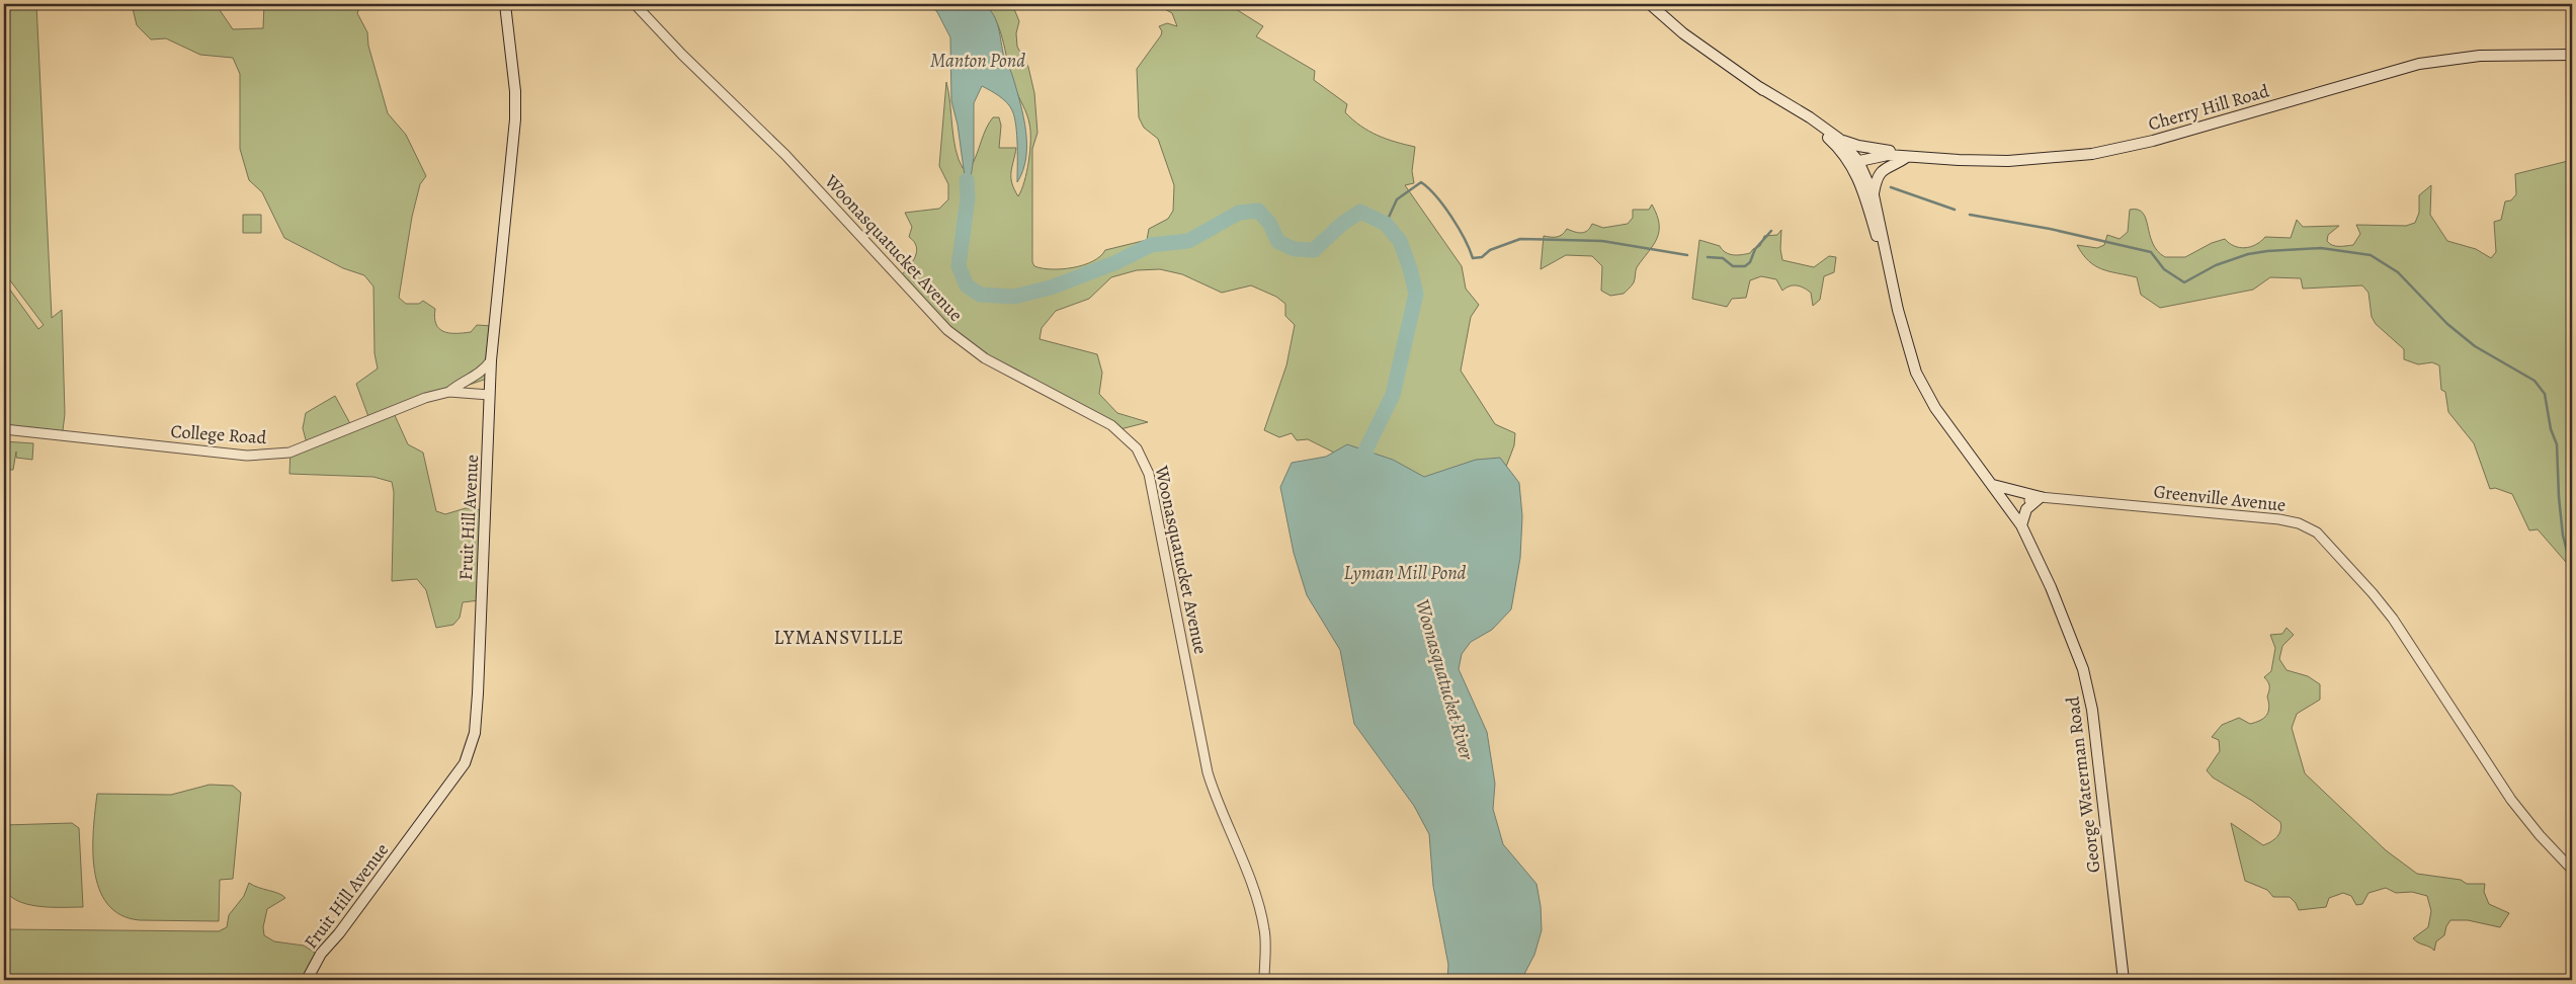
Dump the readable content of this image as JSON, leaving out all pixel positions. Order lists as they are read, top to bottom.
{
  "streets": {
    "main road": [
      "Cherry Hill Road",
      "Greenville Avenue",
      "Fruit Hill Avenue",
      "George Waterman Road"
    ],
    "street": ["Woonasquatucket Avenue", "College Road"]
  },
  "crossings": [
    ["College Road", "Fruit Hill Avenue"],
    ["Greenville Avenue", "George Waterman Road"]
  ],
  "districts": ["LYMANSVILLE"],
  "water": ["Manton Pond", "Lyman Mill Pond", "Woonasquatucket River"]
}
